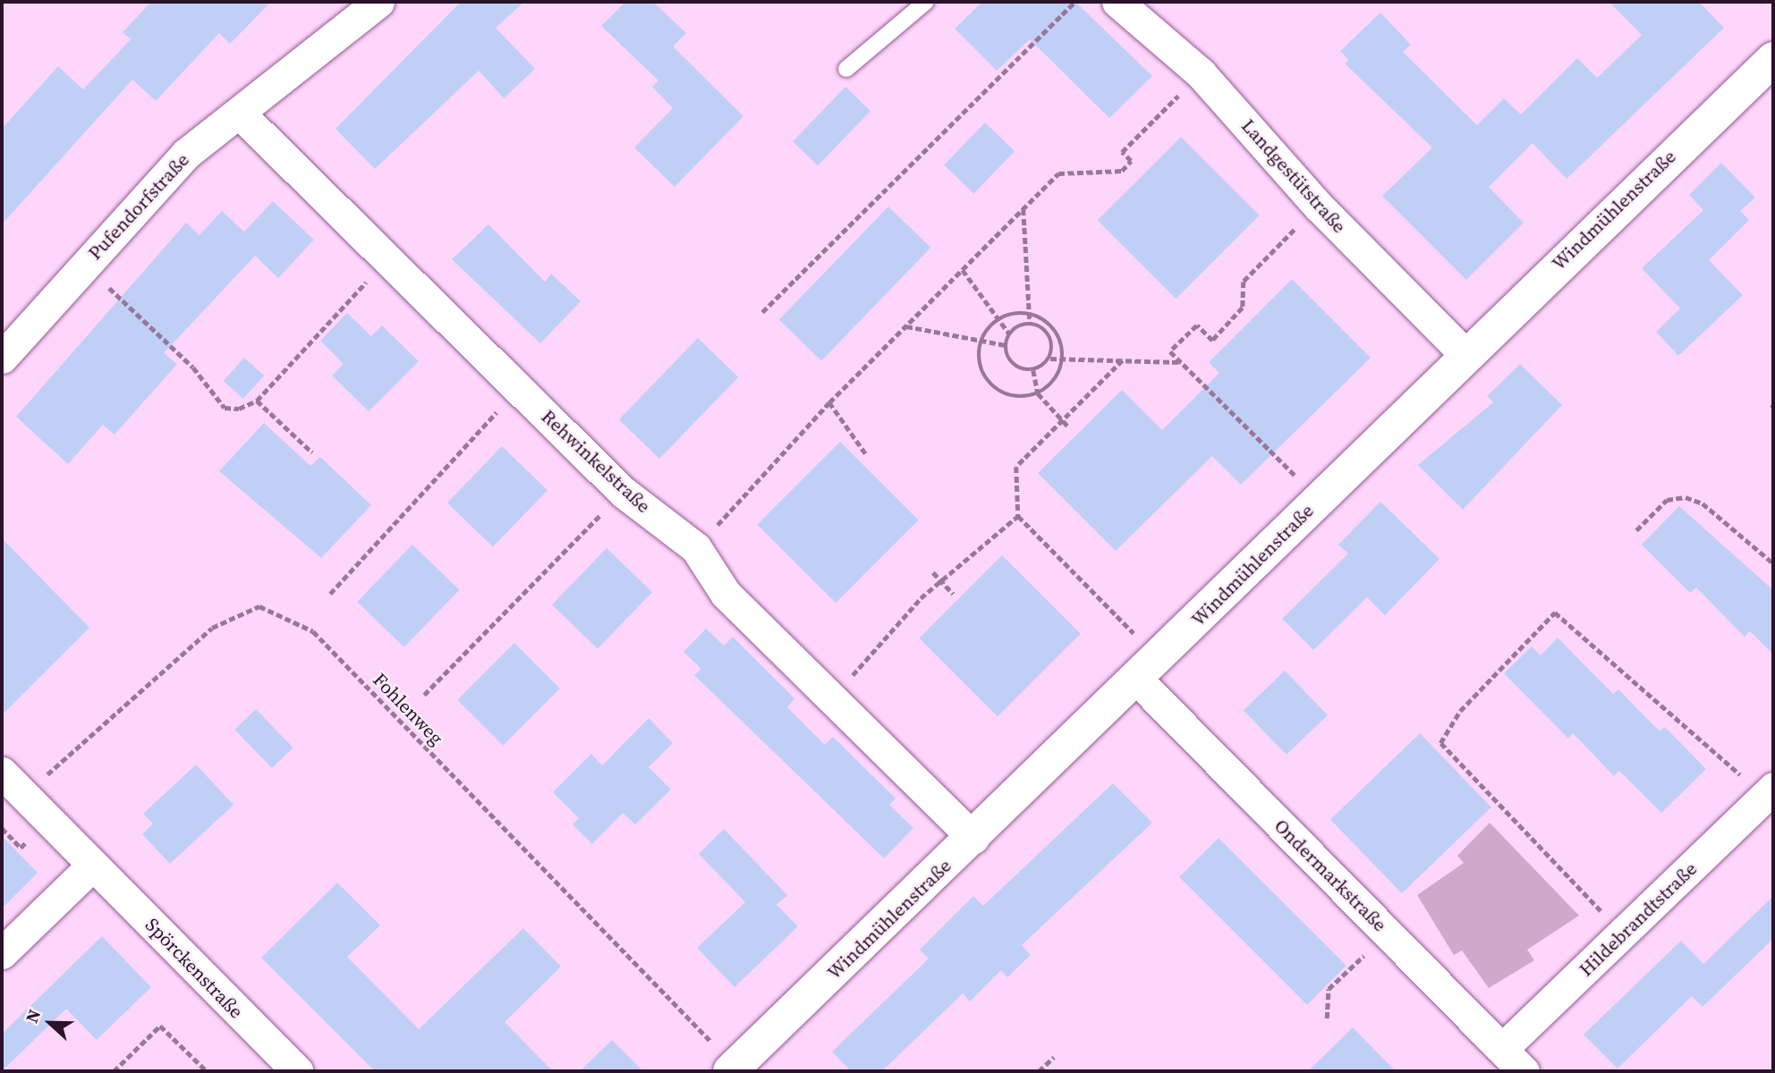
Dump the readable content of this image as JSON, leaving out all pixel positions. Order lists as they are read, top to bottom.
{
  "streets": {
    "street": [
      "Landgestütstraße",
      "Pufendorfstraße",
      "Windmühlenstraße",
      "Rehwinkelstraße",
      "Ondermarkstraße",
      "Hildebrandtstraße",
      "Spörckenstraße"
    ],
    "path": ["Fohlenweg"]
  },
  "crossings": [
    ["Landgestütstraße", "Windmühlenstraße"],
    ["Pufendorfstraße", "Rehwinkelstraße"],
    ["Windmühlenstraße", "Rehwinkelstraße"],
    ["Windmühlenstraße", "Fohlenweg"],
    ["Windmühlenstraße", "Ondermarkstraße"],
    ["Fohlenweg", "Spörckenstraße"],
    ["Ondermarkstraße", "Hildebrandtstraße"]
  ],
  "north": "left"
}
